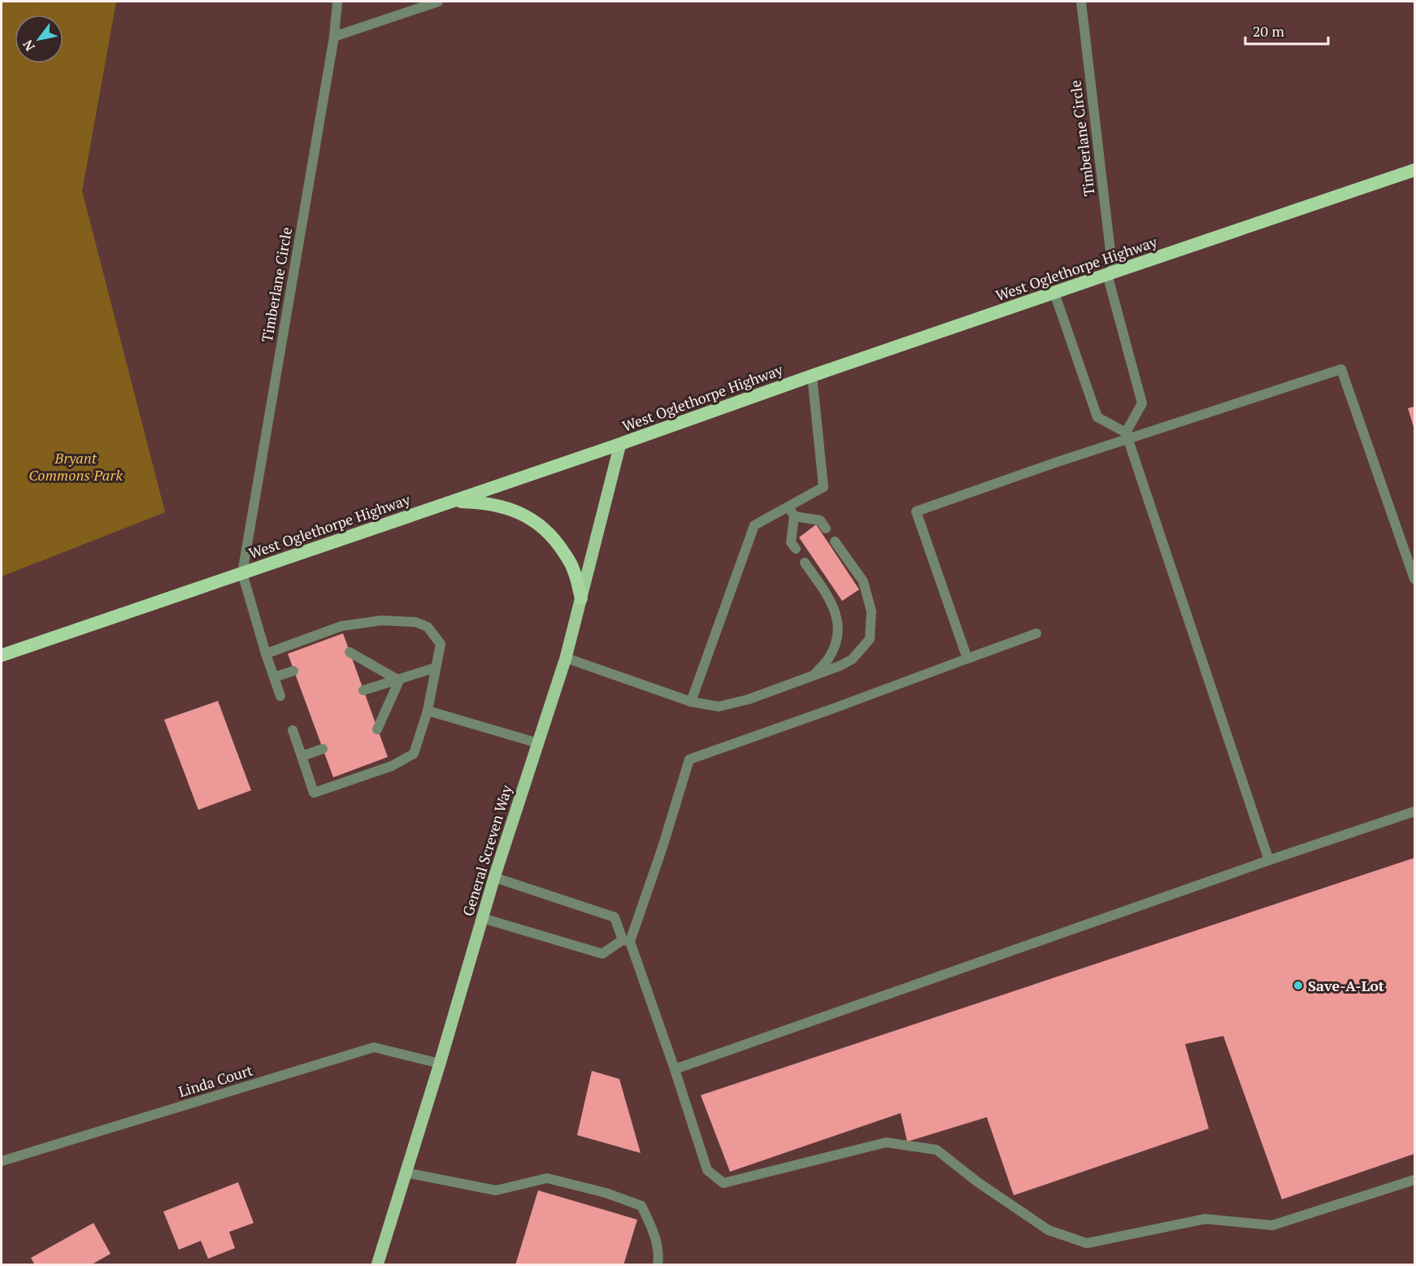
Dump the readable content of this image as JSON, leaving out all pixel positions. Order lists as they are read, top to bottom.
{
  "streets": {
    "highway": ["West Oglethorpe Highway"],
    "main road": ["General Screven Way"],
    "street": ["Timberlane Circle", "Linda Court"]
  },
  "crossings": [
    ["Timberlane Circle", "West Oglethorpe Highway"],
    ["West Oglethorpe Highway", "General Screven Way"],
    ["General Screven Way", "Linda Court"]
  ],
  "parks": ["Bryant Commons Park"],
  "places": ["Save-A-Lot"],
  "scale_bar": "20 m",
  "north": "bottom left"
}
